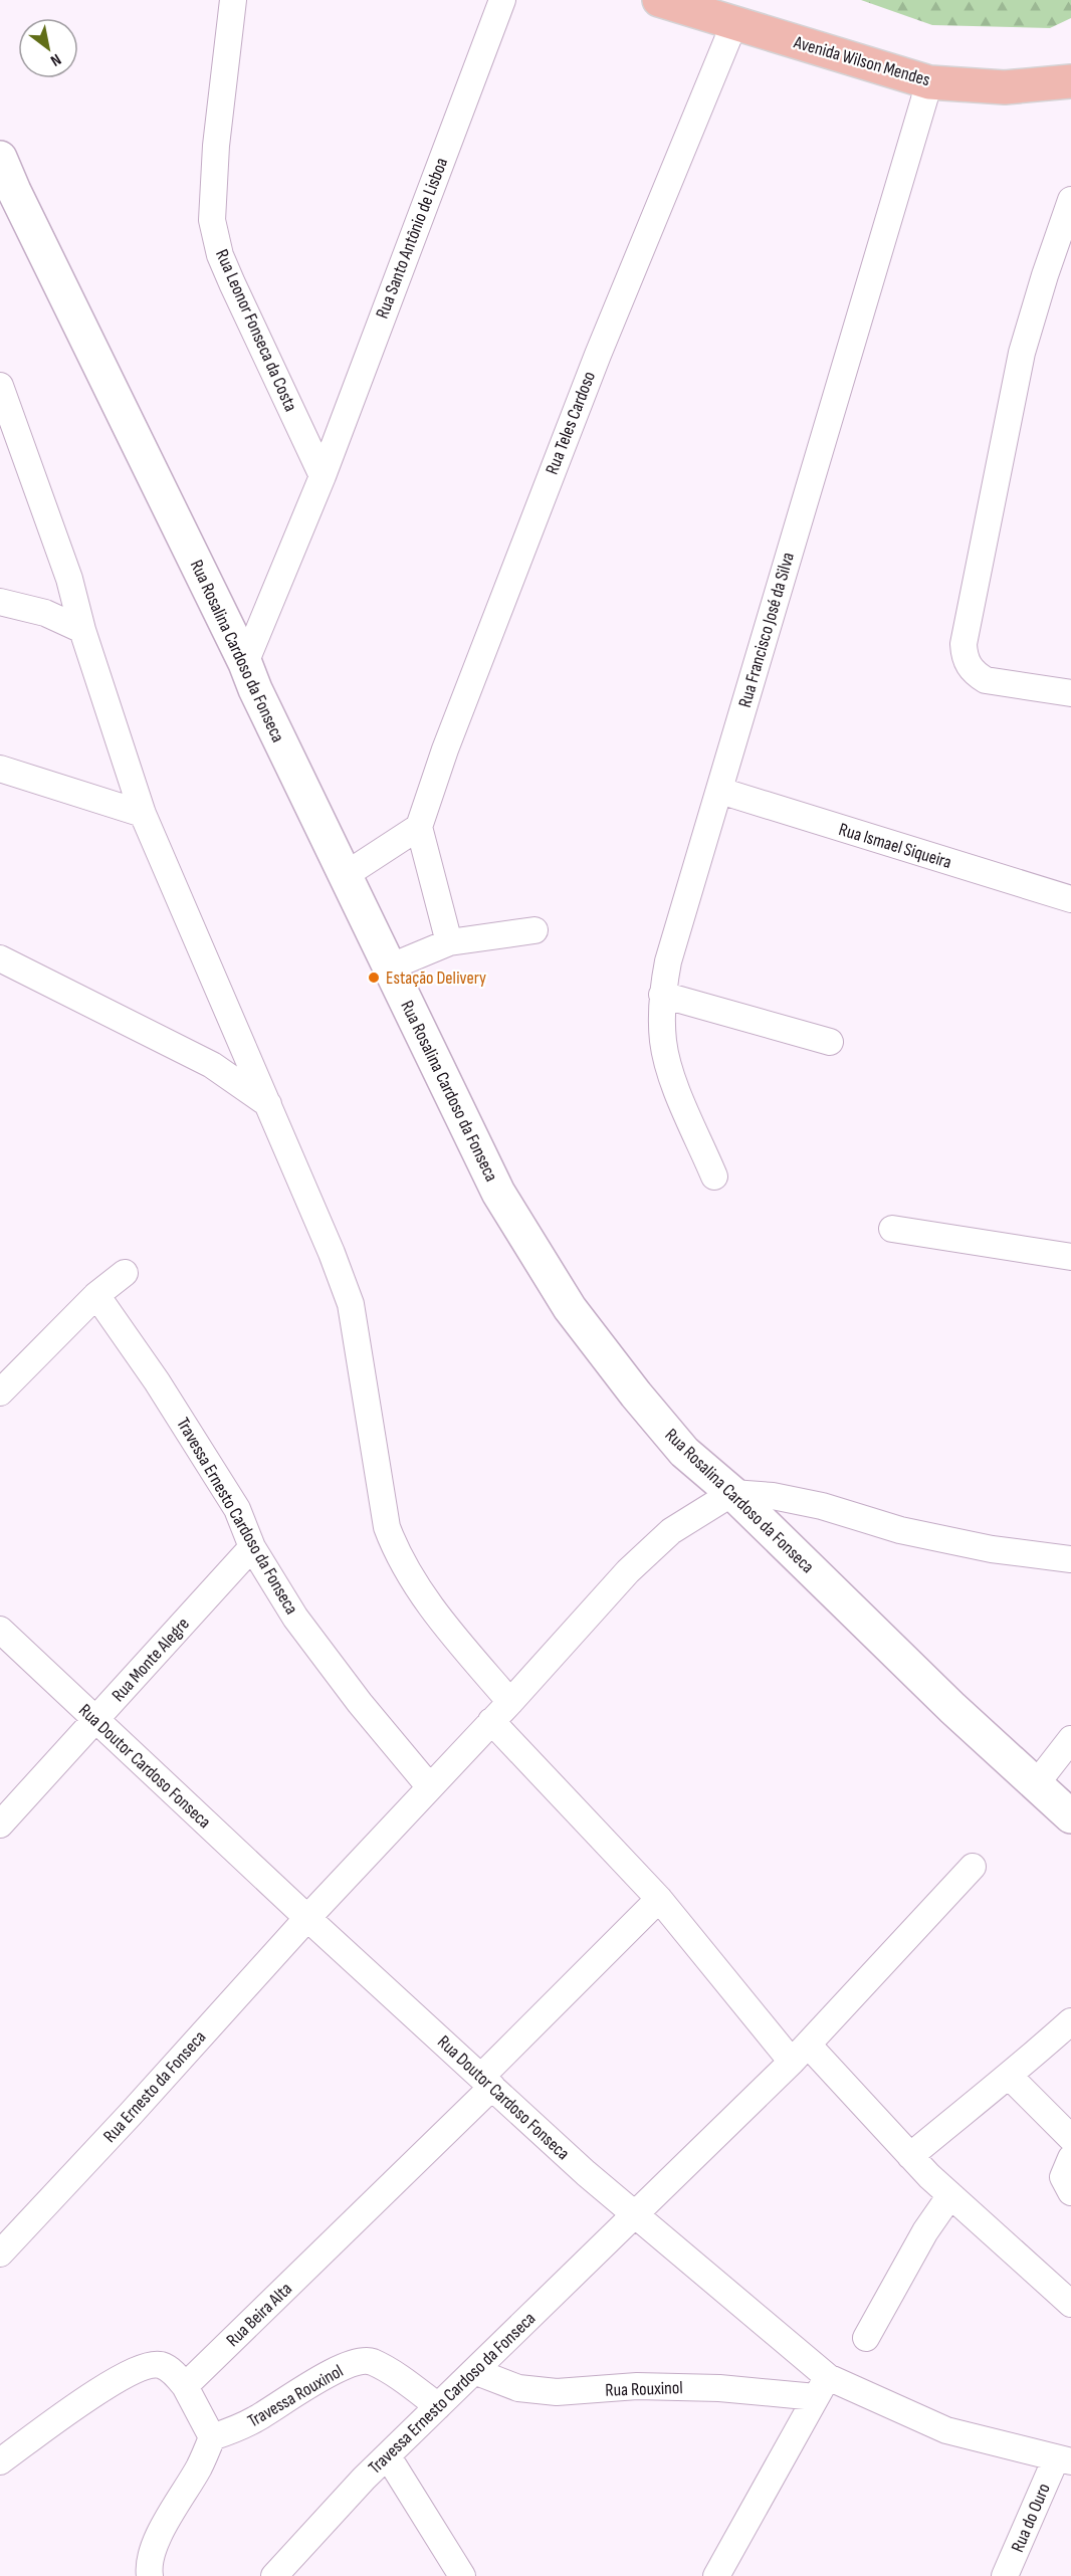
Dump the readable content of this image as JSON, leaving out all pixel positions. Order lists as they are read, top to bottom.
{
  "streets": {
    "main road": ["Avenida Wilson Mendes"],
    "street": [
      "Rua Santo Antônio de Lisboa",
      "Rua Leonor Fonseca da Costa",
      "Rua Teles Cardoso",
      "Rua Francisco José da Silva",
      "Rua Rosalina Cardoso da Fonseca",
      "Rua Ismael Siqueira",
      "Travessa Ernesto Cardoso da Fonseca",
      "Rua Monte Alegre",
      "Rua Doutor Cardoso Fonseca",
      "Rua Ernesto da Fonseca",
      "Rua Beira Alta",
      "Rua Rouxinol",
      "Travessa Rouxinol",
      "Rua do Ouro"
    ]
  },
  "crossings": [
    ["Avenida Wilson Mendes", "Rua Teles Cardoso"],
    ["Avenida Wilson Mendes", "Rua Francisco José da Silva"],
    ["Rua Santo Antônio de Lisboa", "Rua Leonor Fonseca da Costa"],
    ["Rua Santo Antônio de Lisboa", "Rua Rosalina Cardoso da Fonseca"],
    ["Rua Francisco José da Silva", "Rua Ismael Siqueira"],
    ["Rua Rosalina Cardoso da Fonseca", "Rua Ernesto da Fonseca"],
    ["Travessa Ernesto Cardoso da Fonseca", "Rua Monte Alegre"],
    ["Travessa Ernesto Cardoso da Fonseca", "Rua Doutor Cardoso Fonseca"],
    ["Travessa Ernesto Cardoso da Fonseca", "Rua Ernesto da Fonseca"],
    ["Travessa Ernesto Cardoso da Fonseca", "Rua Rouxinol"],
    ["Travessa Ernesto Cardoso da Fonseca", "Travessa Rouxinol"],
    ["Rua Monte Alegre", "Rua Doutor Cardoso Fonseca"],
    ["Rua Doutor Cardoso Fonseca", "Rua Ernesto da Fonseca"],
    ["Rua Doutor Cardoso Fonseca", "Rua Beira Alta"],
    ["Rua Doutor Cardoso Fonseca", "Rua Rouxinol"],
    ["Rua Doutor Cardoso Fonseca", "Rua do Ouro"]
  ],
  "places": ["Estação Delivery"],
  "north": "bottom right"
}
